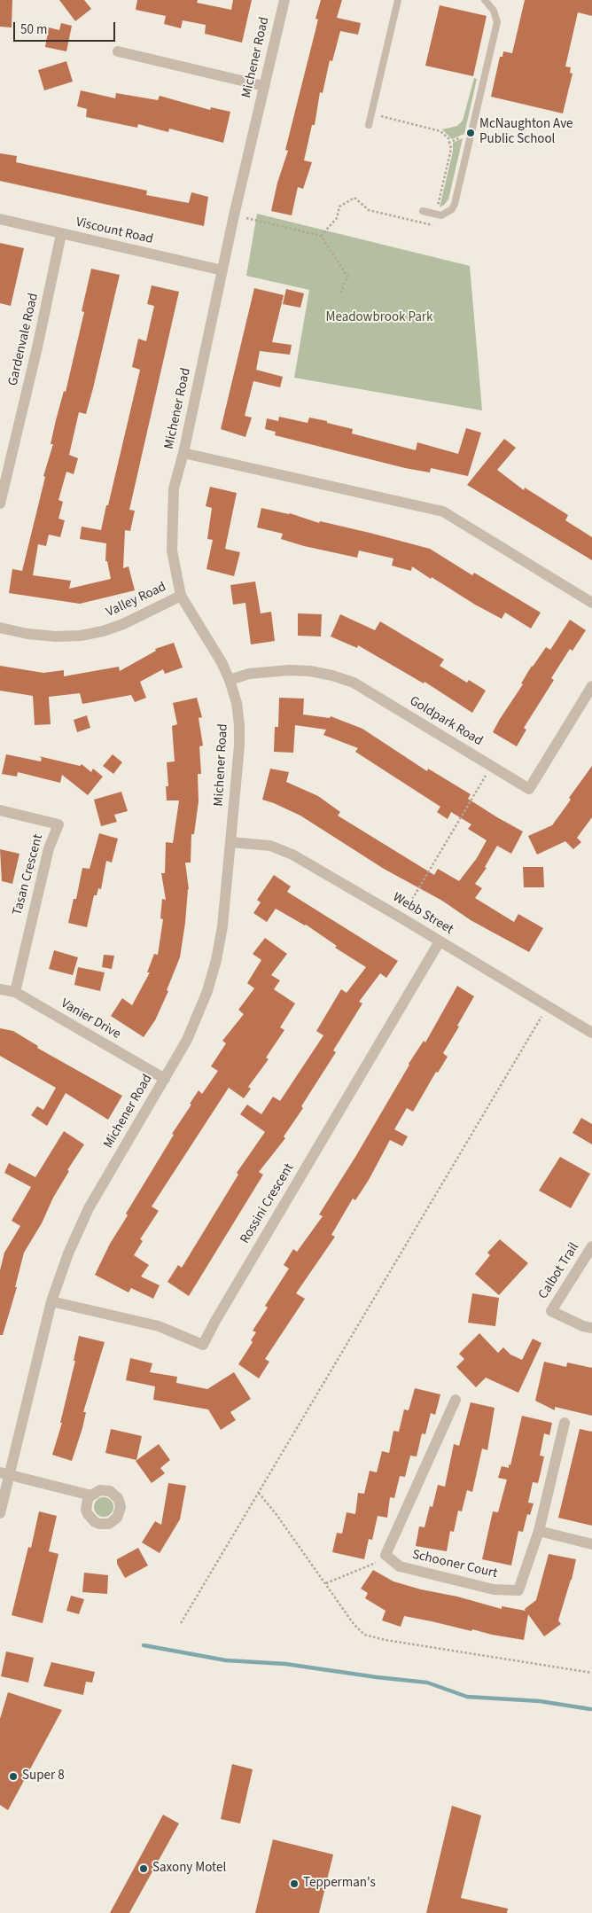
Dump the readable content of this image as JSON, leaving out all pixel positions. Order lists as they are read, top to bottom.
{
  "streets": {
    "street": [
      "Michener Road",
      "Viscount Road",
      "Gardenvale Road",
      "Valley Road",
      "Goldpark Road",
      "Tasan Crescent",
      "Webb Street",
      "Vanier Drive",
      "Rossini Crescent",
      "Calbot Trail",
      "Schooner Court"
    ]
  },
  "crossings": [
    ["Michener Road", "Viscount Road"],
    ["Michener Road", "Valley Road"],
    ["Michener Road", "Goldpark Road"],
    ["Michener Road", "Webb Street"],
    ["Michener Road", "Vanier Drive"],
    ["Michener Road", "Rossini Crescent"],
    ["Viscount Road", "Gardenvale Road"],
    ["Tasan Crescent", "Vanier Drive"],
    ["Webb Street", "Rossini Crescent"]
  ],
  "parks": ["Meadowbrook Park"],
  "places": [
    "McNaughton Ave Public School",
    "Super 8",
    "Saxony Motel",
    "Tepperman's"
  ],
  "scale_bar": "50 m"
}
